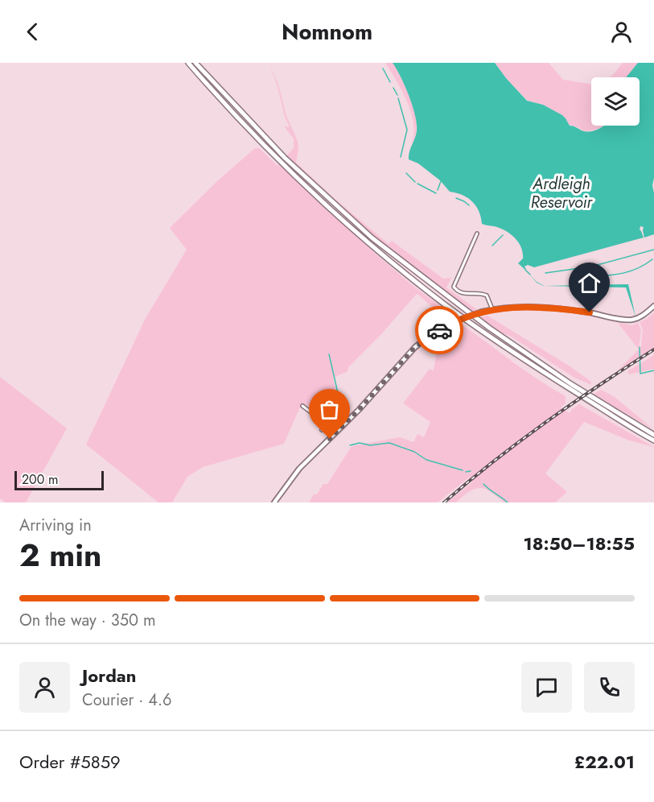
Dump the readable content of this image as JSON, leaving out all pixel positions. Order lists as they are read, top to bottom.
{
  "water": ["Ardleigh Reservoir"],
  "scale_bar": "200 m",
  "page": {
    "header": "Nomnom",
    "scale": "200 m",
    "heading": ["2 min", "Arriving in", "18:50–18:55"],
    "panel": [
      "Jordan",
      "Courier · 4.6",
      "Order #5859",
      "£22.01"
    ],
    "bar": "On the way · 350 m"
  }
}
